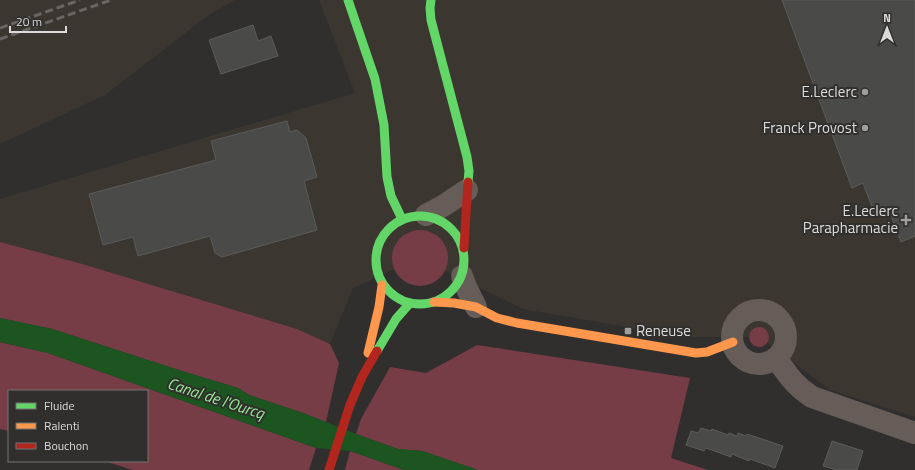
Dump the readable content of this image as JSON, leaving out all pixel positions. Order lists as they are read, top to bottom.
{
  "water": ["Canal de l'Ourcq"],
  "places": {
    "other": ["E.Leclerc", "Franck Provost"],
    "health": ["E.Leclerc Parapharmacie"],
    "transit": ["Reneuse"]
  },
  "legend": ["Fluide", "Ralenti", "Bouchon"],
  "scale_bar": "20 m",
  "north": "top"
}
